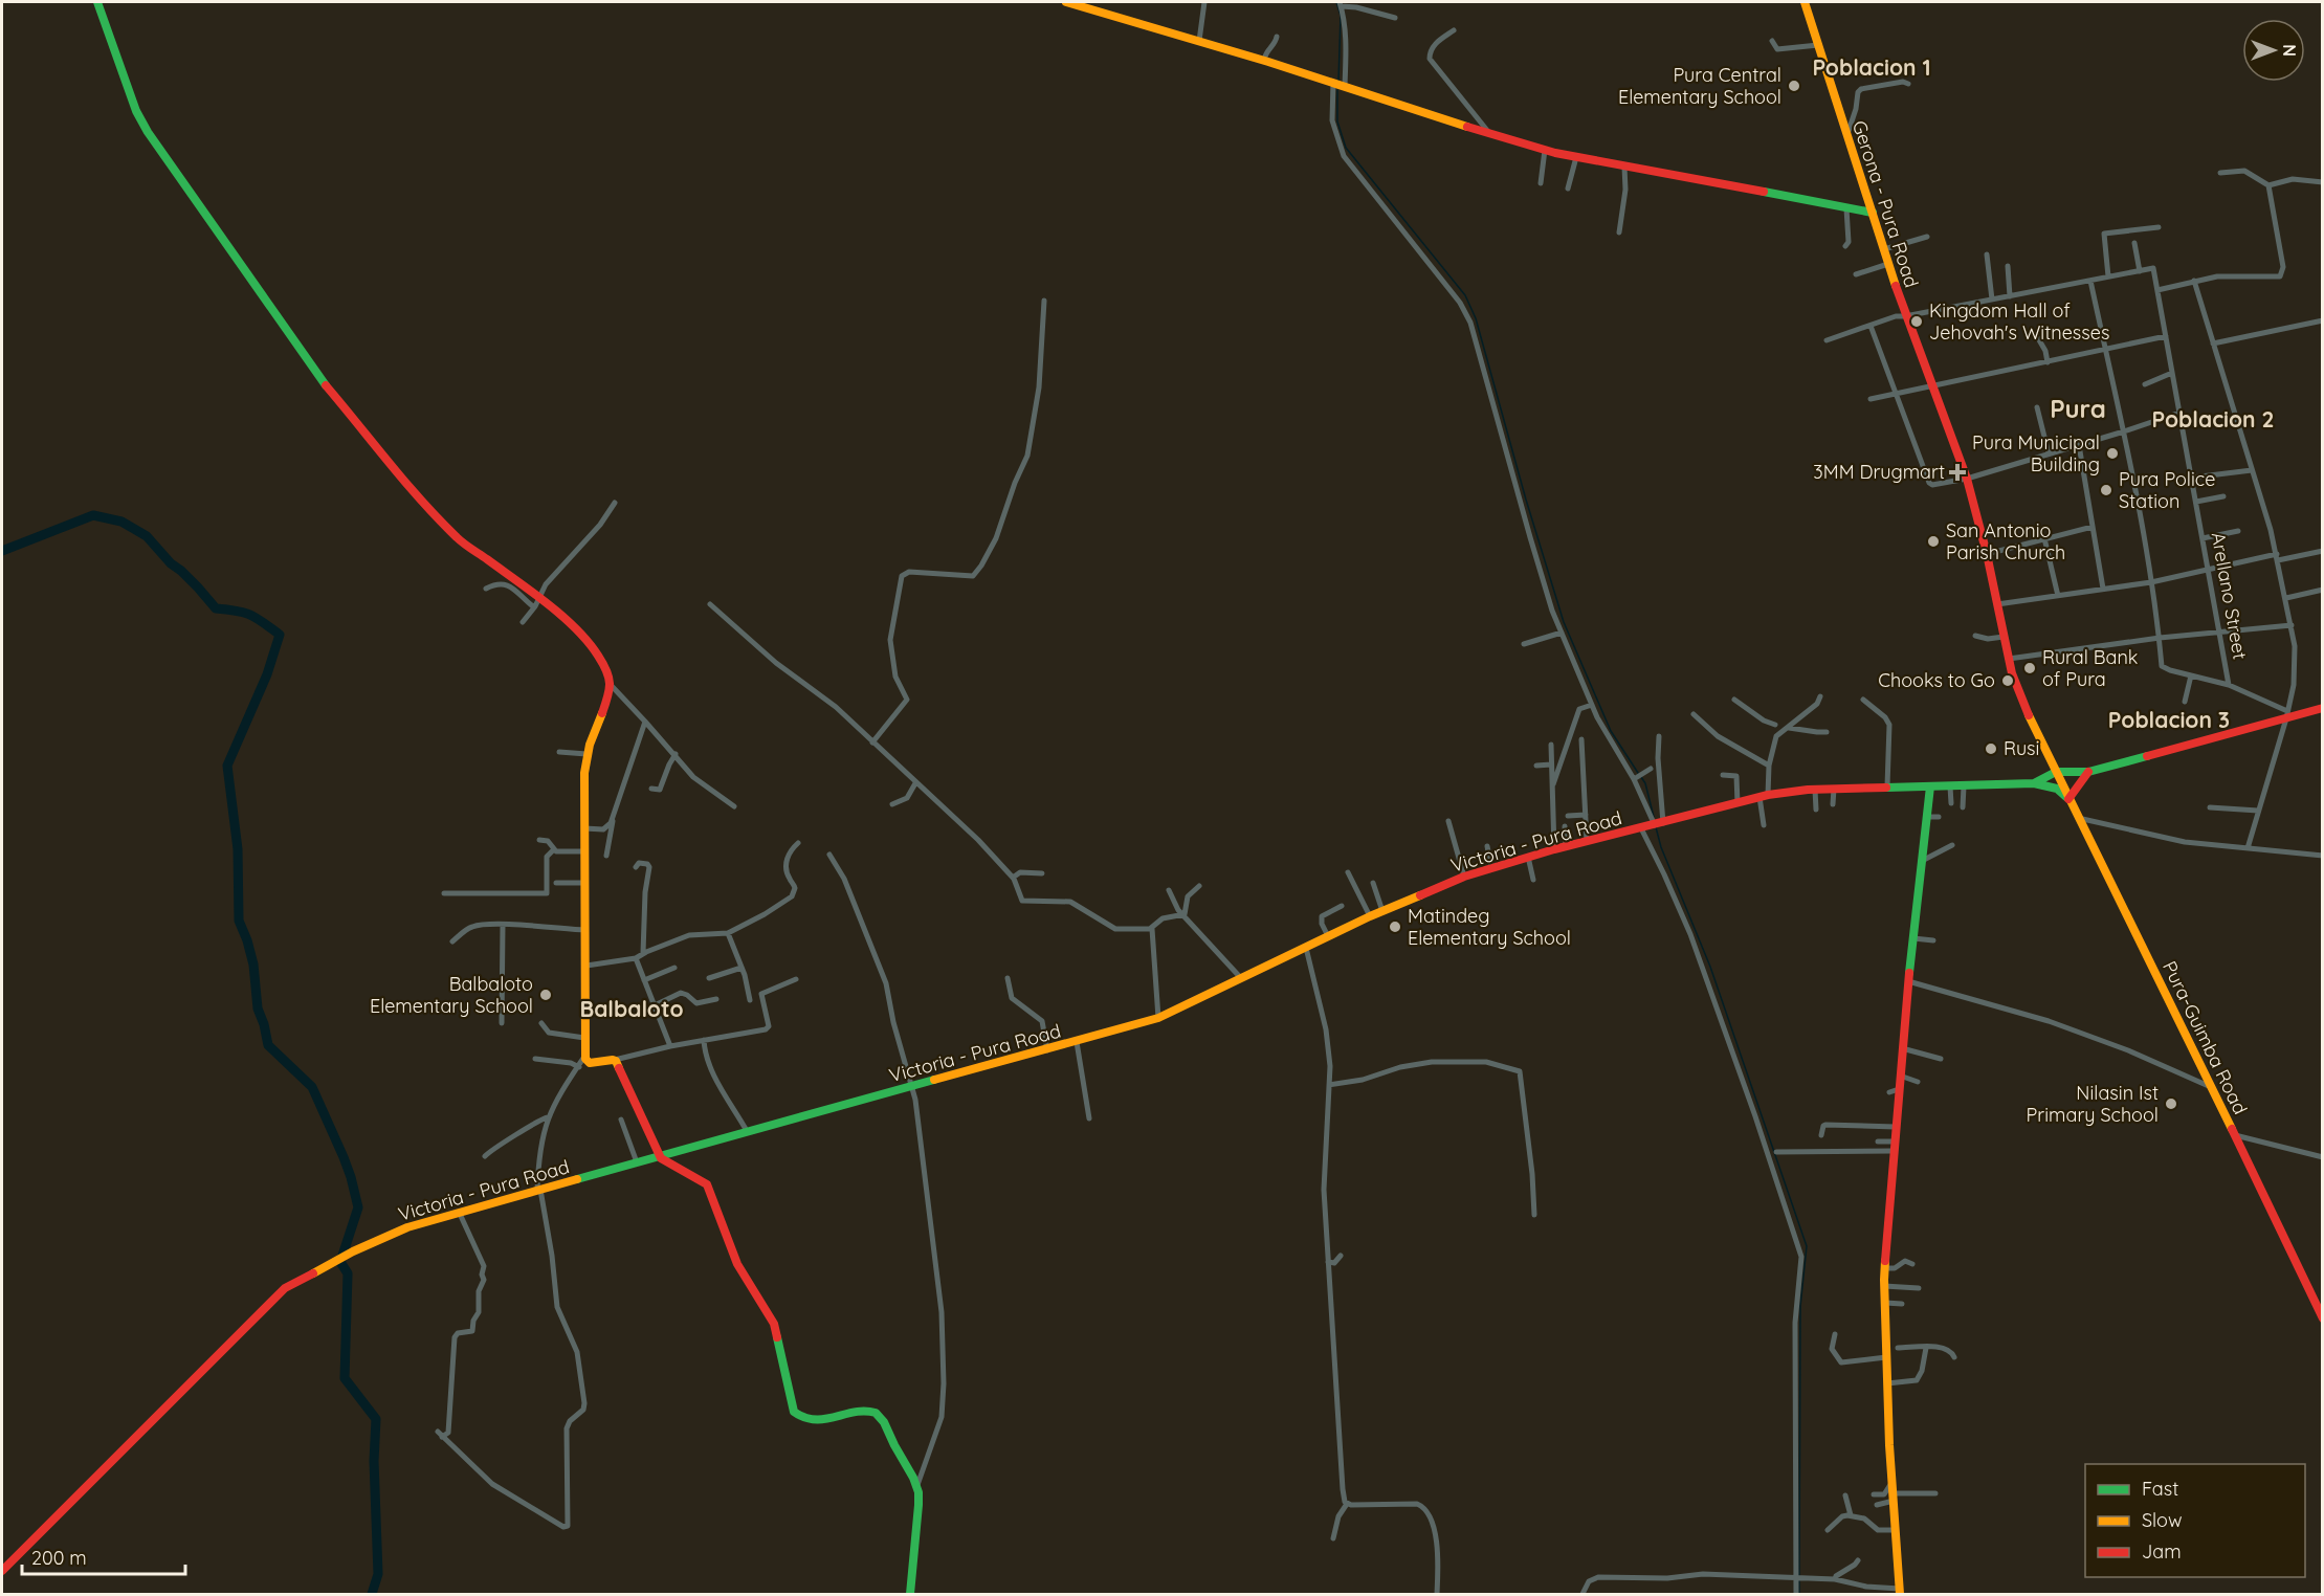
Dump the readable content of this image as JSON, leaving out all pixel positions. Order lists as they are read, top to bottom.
{
  "streets": {
    "main road": ["Gerona - Pura Road", "Victoria - Pura Road", "Pura-Guimba Road"],
    "street": ["Arellano Street"]
  },
  "crossings": [
    ["Gerona - Pura Road", "Victoria - Pura Road"],
    ["Gerona - Pura Road", "Pura-Guimba Road"],
    ["Victoria - Pura Road", "Pura-Guimba Road"]
  ],
  "districts": [
    "Poblacion 1",
    "Pura",
    "Poblacion 2",
    "Poblacion 3",
    "Balbaloto"
  ],
  "places": {
    "other": [
      "Pura Central Elementary School",
      "Kingdom Hall of Jehovah's Witnesses",
      "Pura Municipal Building",
      "Pura Police Station",
      "San Antonio Parish Church",
      "Rural Bank of Pura",
      "Chooks to Go",
      "Rusi",
      "Matindeg Elementary School",
      "Balbaloto Elementary School",
      "Nilasin Ist Primary School"
    ],
    "health": ["3MM Drugmart"]
  },
  "legend": ["Fast", "Slow", "Jam"],
  "scale_bar": "200 m",
  "north": "right"
}
